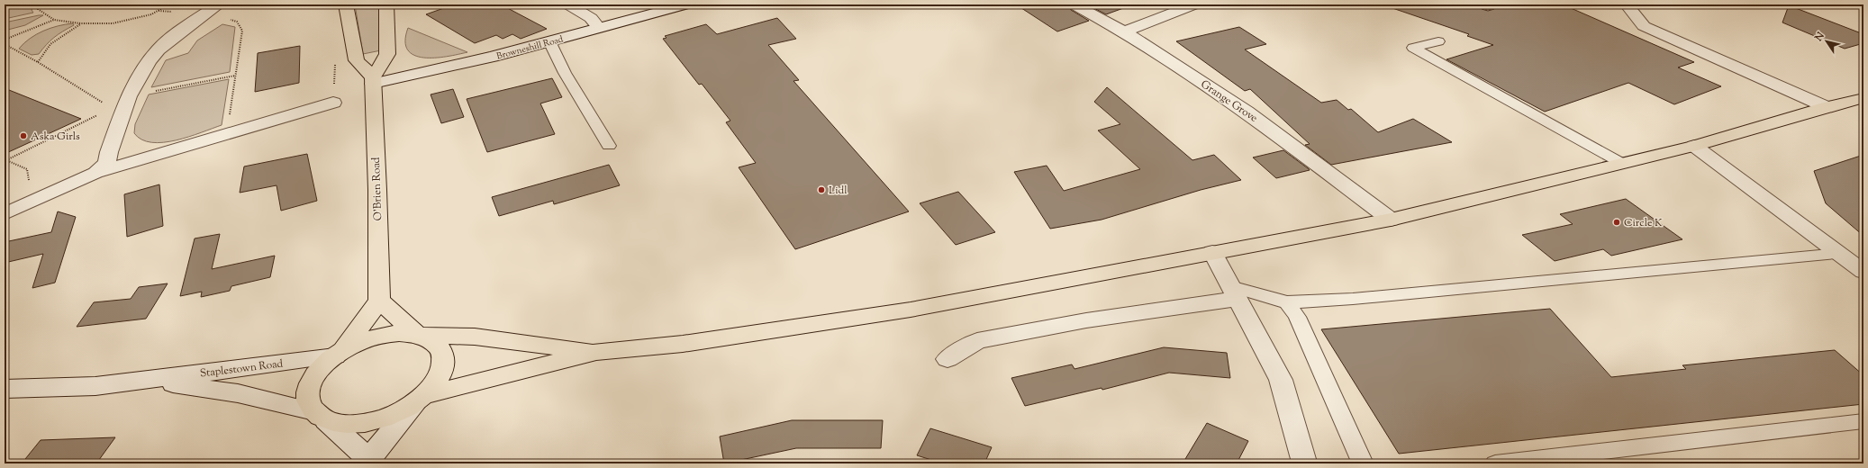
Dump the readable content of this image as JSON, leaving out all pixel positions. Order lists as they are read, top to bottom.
{
  "streets": {
    "main road": ["O'Brien Road"],
    "street": ["Browneshill Road", "Grange Grove", "Staplestown Road"]
  },
  "crossings": [
    ["Browneshill Road", "O'Brien Road"]
  ],
  "places": ["Aska Girls", "Lidl", "Circle K"],
  "north": "top left"
}
